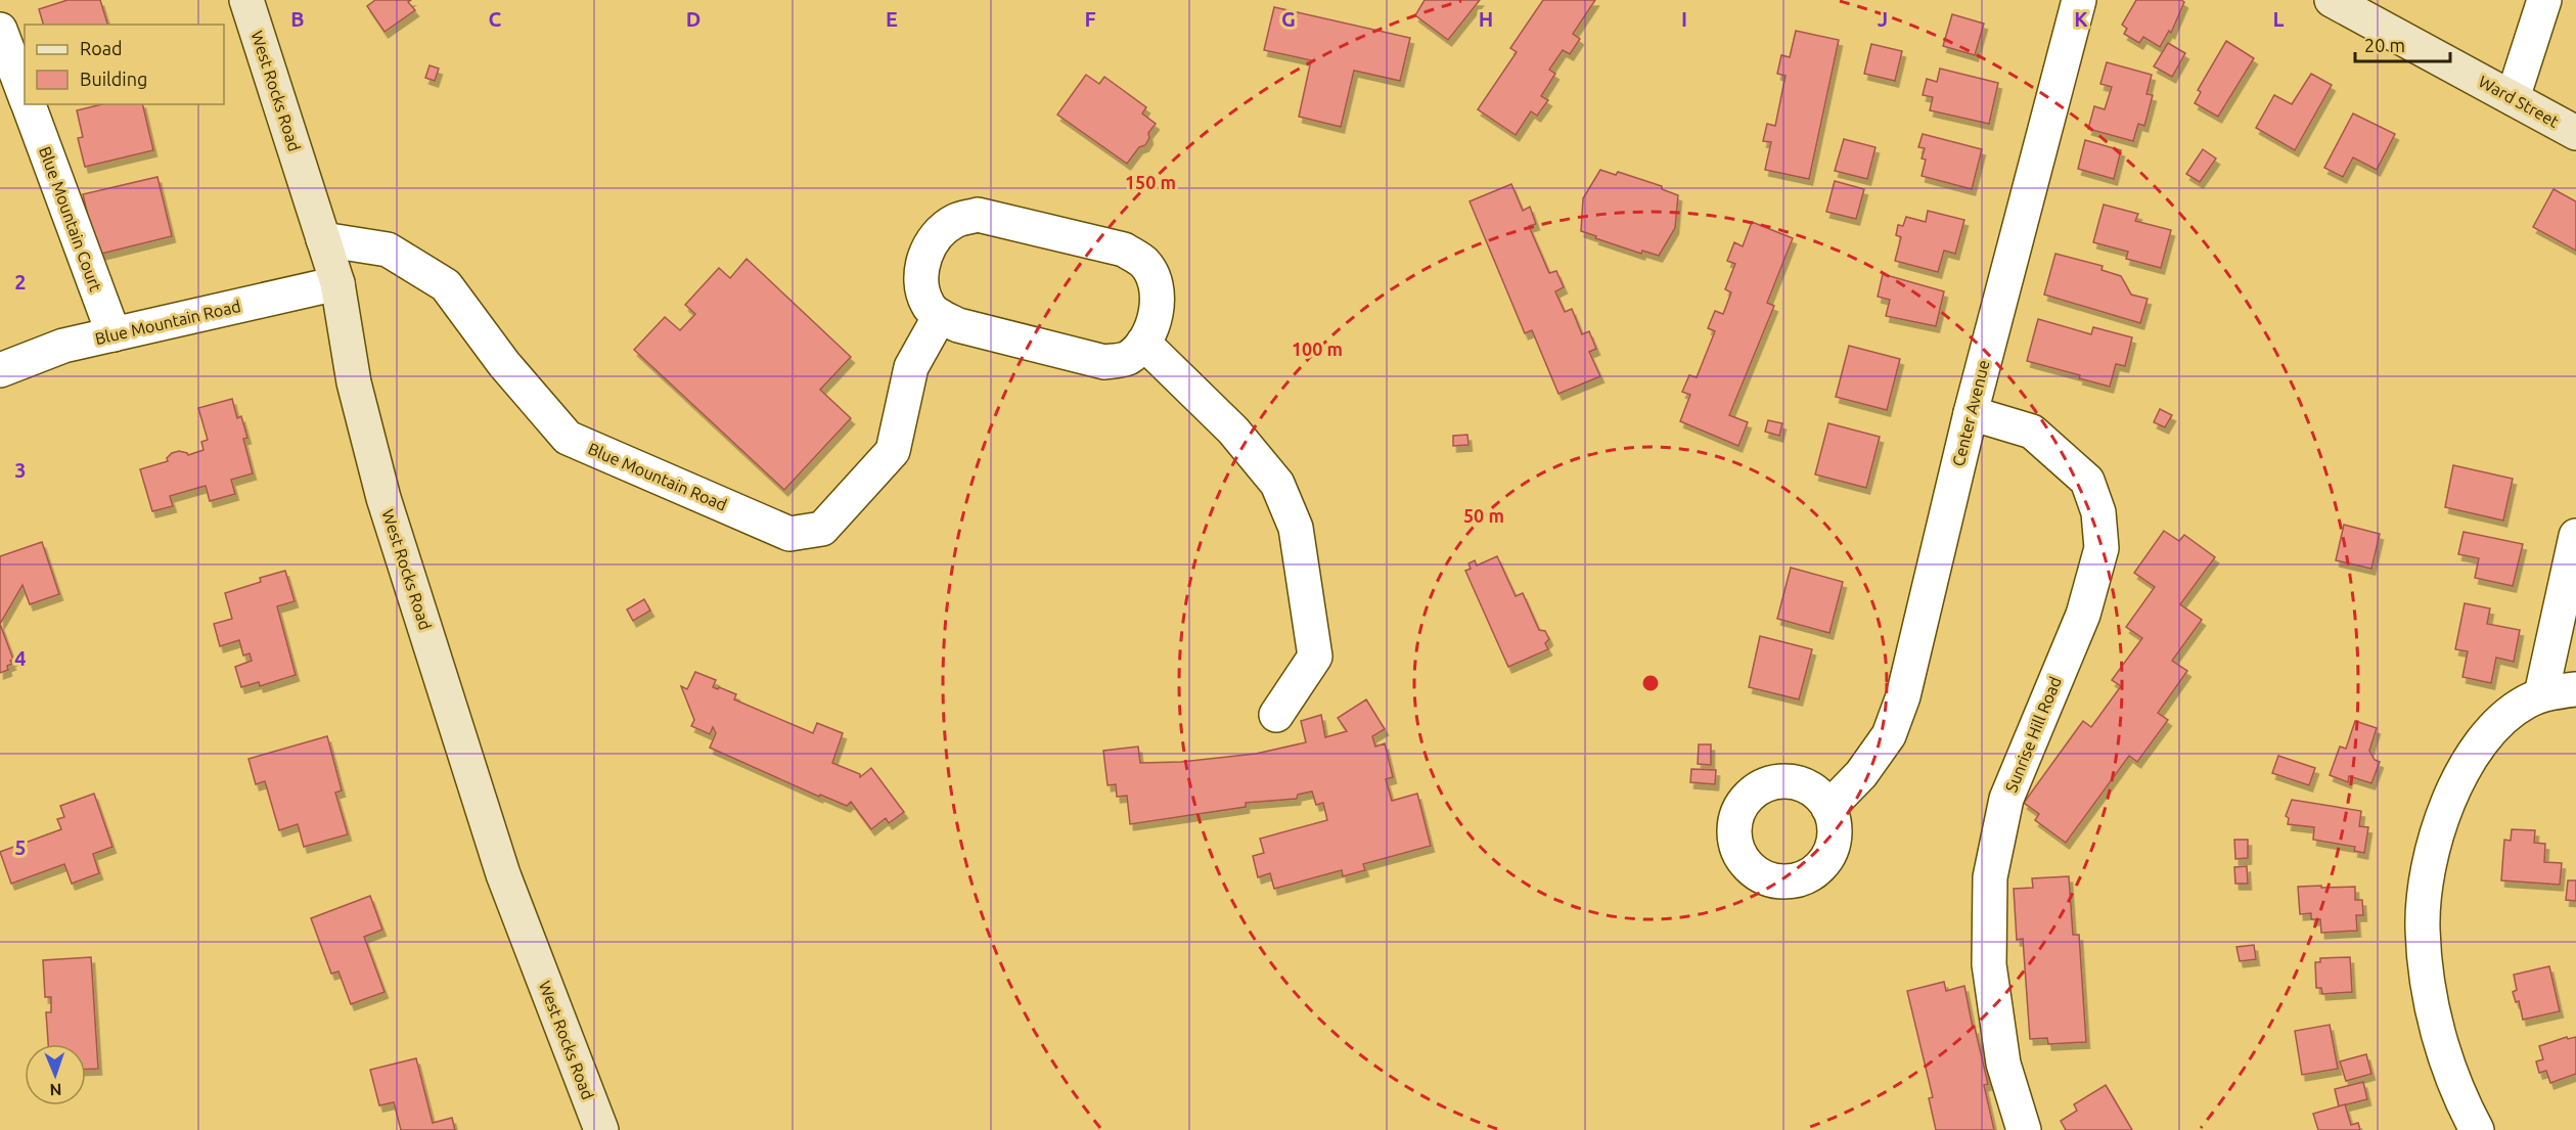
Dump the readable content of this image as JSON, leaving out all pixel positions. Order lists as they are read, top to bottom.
{
  "streets": {
    "main road": ["West Rocks Road", "Ward Street"],
    "street": [
      "Blue Mountain Court",
      "Blue Mountain Road",
      "Center Avenue",
      "Sunrise Hill Road"
    ]
  },
  "crossings": [
    ["West Rocks Road", "Blue Mountain Road"],
    ["Blue Mountain Court", "Blue Mountain Road"],
    ["Center Avenue", "Sunrise Hill Road"]
  ],
  "legend": ["Road", "Building"],
  "scale_bar": "20 m",
  "north": "bottom",
  "grid": {
    "columns": [
      "B",
      "C",
      "D",
      "E",
      "F",
      "G",
      "H",
      "I",
      "J",
      "K",
      "L"
    ],
    "rows": [
      "2",
      "3",
      "4",
      "5"
    ]
  },
  "rings": ["150 m", "100 m", "50 m"]
}
